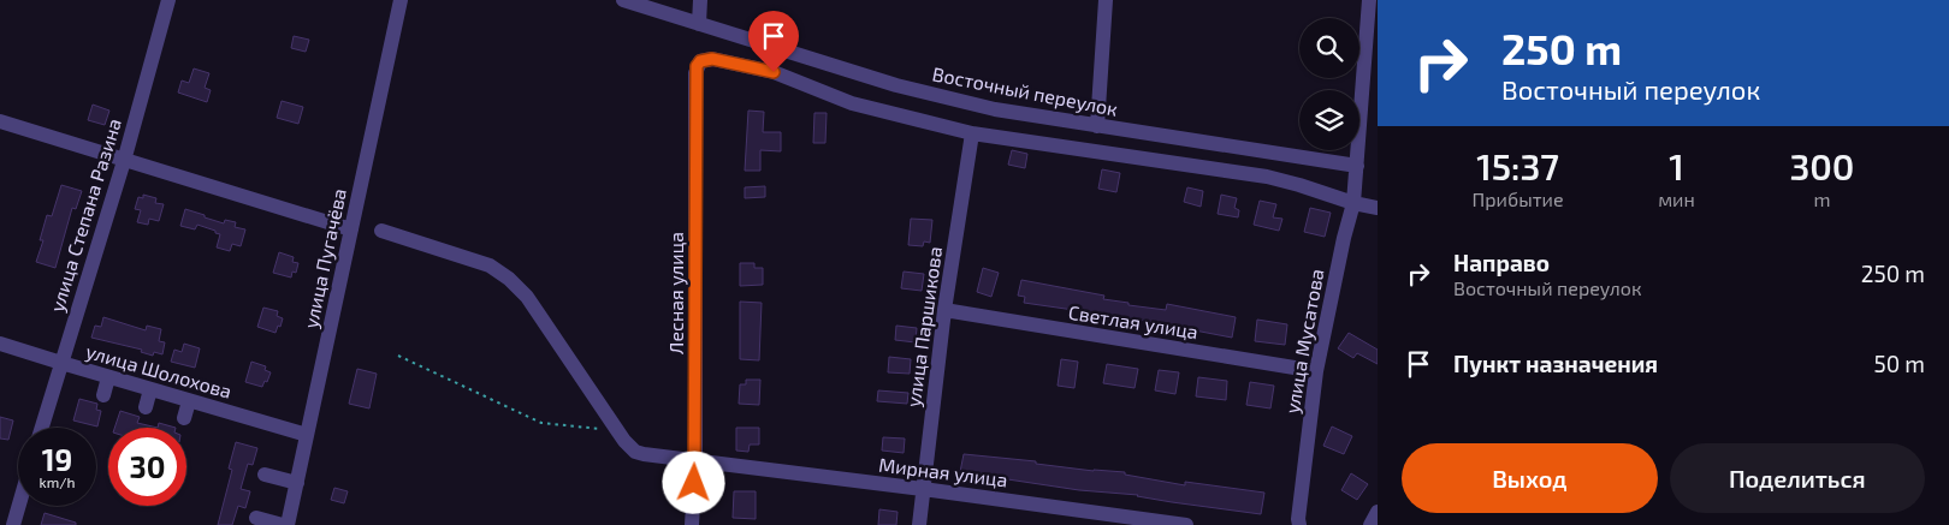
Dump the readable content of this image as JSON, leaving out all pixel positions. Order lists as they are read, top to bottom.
{
  "streets": {
    "street": [
      "Восточный переулок",
      "улица Степана Разина",
      "улица Пугачёва",
      "Лесная улица",
      "Светлая улица",
      "улица Паршикова",
      "улица Мусатова",
      "улица Шолохова",
      "Мирная улица"
    ]
  },
  "crossings": [
    ["Восточный переулок", "улица Мусатова"],
    ["улица Степана Разина", "улица Шолохова"],
    ["улица Пугачёва", "улица Шолохова"],
    ["Лесная улица", "улица Паршикова"],
    ["Лесная улица", "Мирная улица"],
    ["Светлая улица", "улица Паршикова"],
    ["Светлая улица", "улица Мусатова"],
    ["улица Паршикова", "Мирная улица"]
  ],
  "page": {
    "turn": ["250 m", "Восточный переулок"],
    "eta": [
      "15:37",
      "Прибытие",
      "1",
      "мин",
      "300",
      "m"
    ],
    "list": [
      {
        "name": "Направо",
        "note": "Восточный переулок",
        "value": "250 m"
      },
      {
        "name": "Пункт назначения",
        "value": "50 m"
      }
    ],
    "speed": "19 km/h",
    "limit": "30",
    "buttons": ["Выход", "Поделиться"]
  }
}
